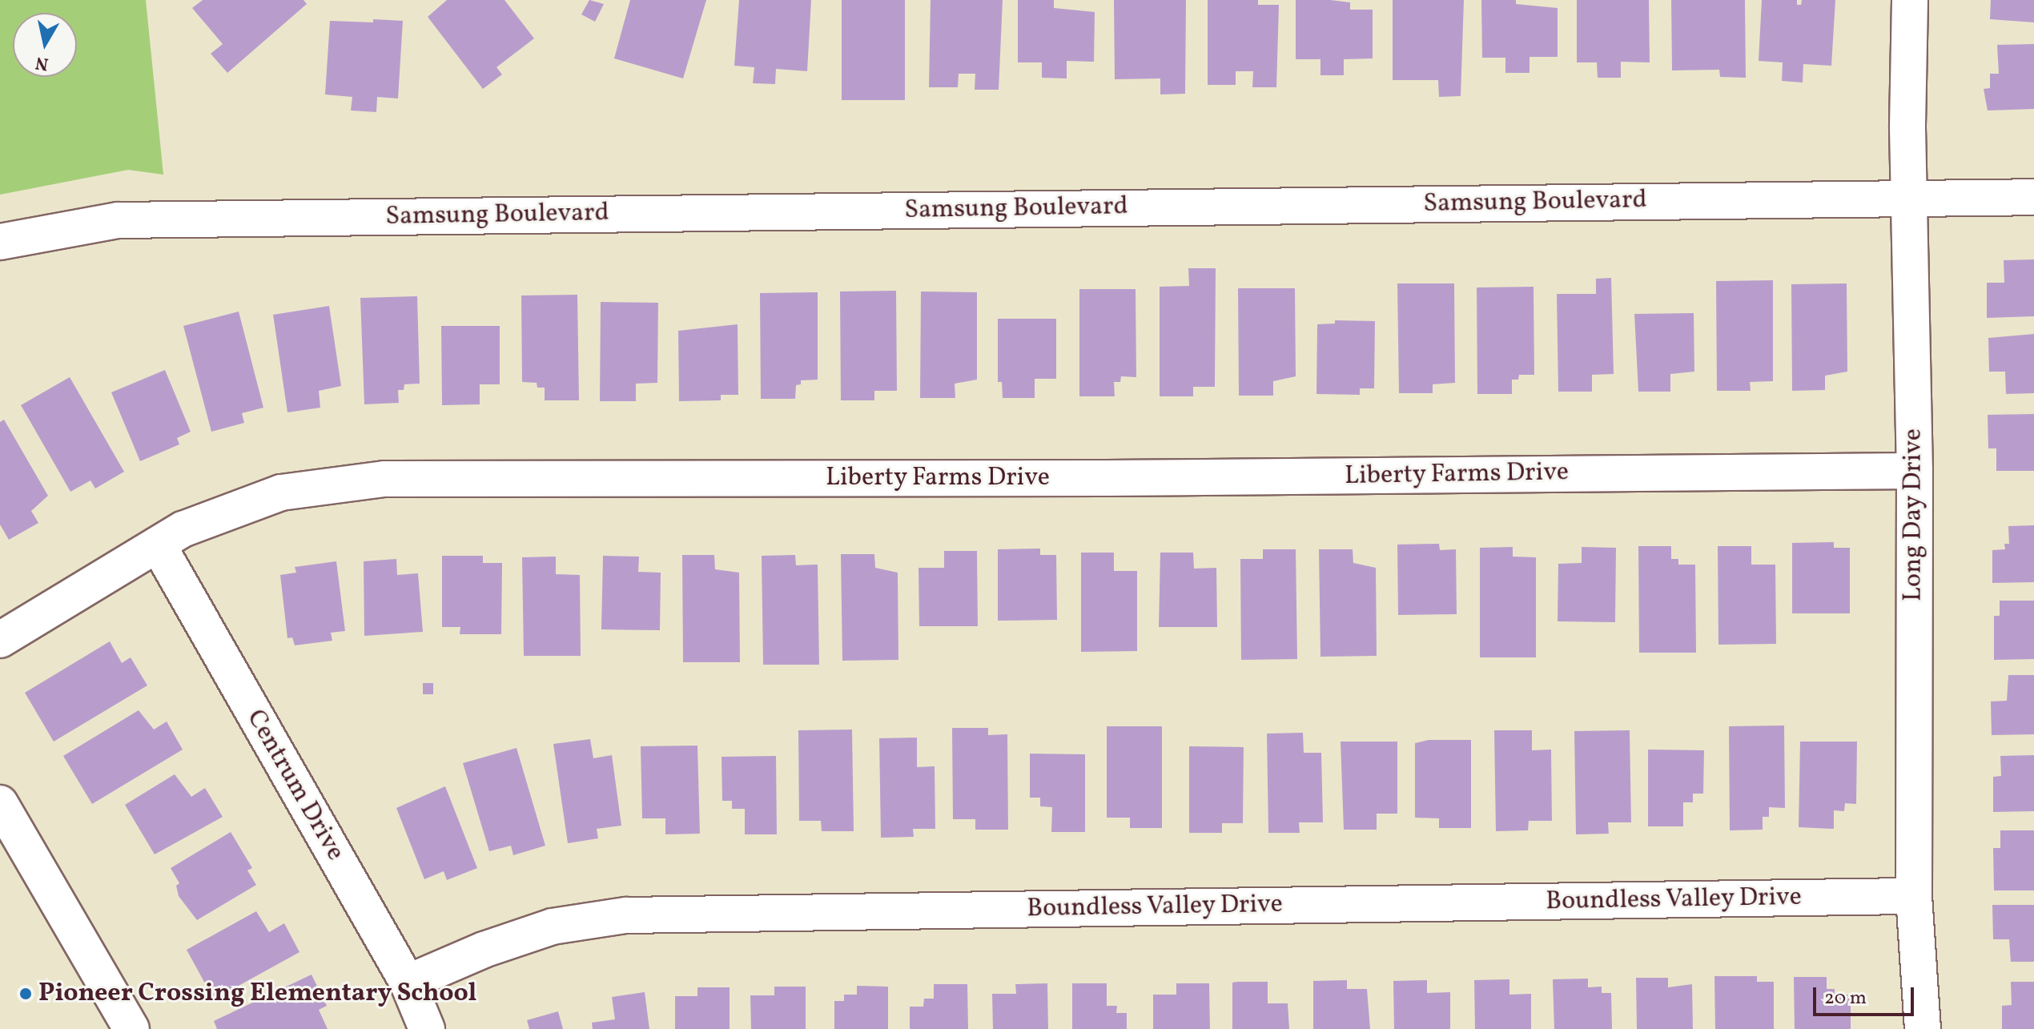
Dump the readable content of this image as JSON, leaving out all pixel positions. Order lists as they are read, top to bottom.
{
  "streets": {
    "street": [
      "Samsung Boulevard",
      "Liberty Farms Drive",
      "Long Day Drive",
      "Centrum Drive",
      "Boundless Valley Drive"
    ]
  },
  "crossings": [
    ["Samsung Boulevard", "Long Day Drive"],
    ["Liberty Farms Drive", "Long Day Drive"],
    ["Liberty Farms Drive", "Centrum Drive"],
    ["Long Day Drive", "Boundless Valley Drive"],
    ["Centrum Drive", "Boundless Valley Drive"]
  ],
  "places": ["Pioneer Crossing Elementary School"],
  "scale_bar": "20 m",
  "north": "bottom"
}
